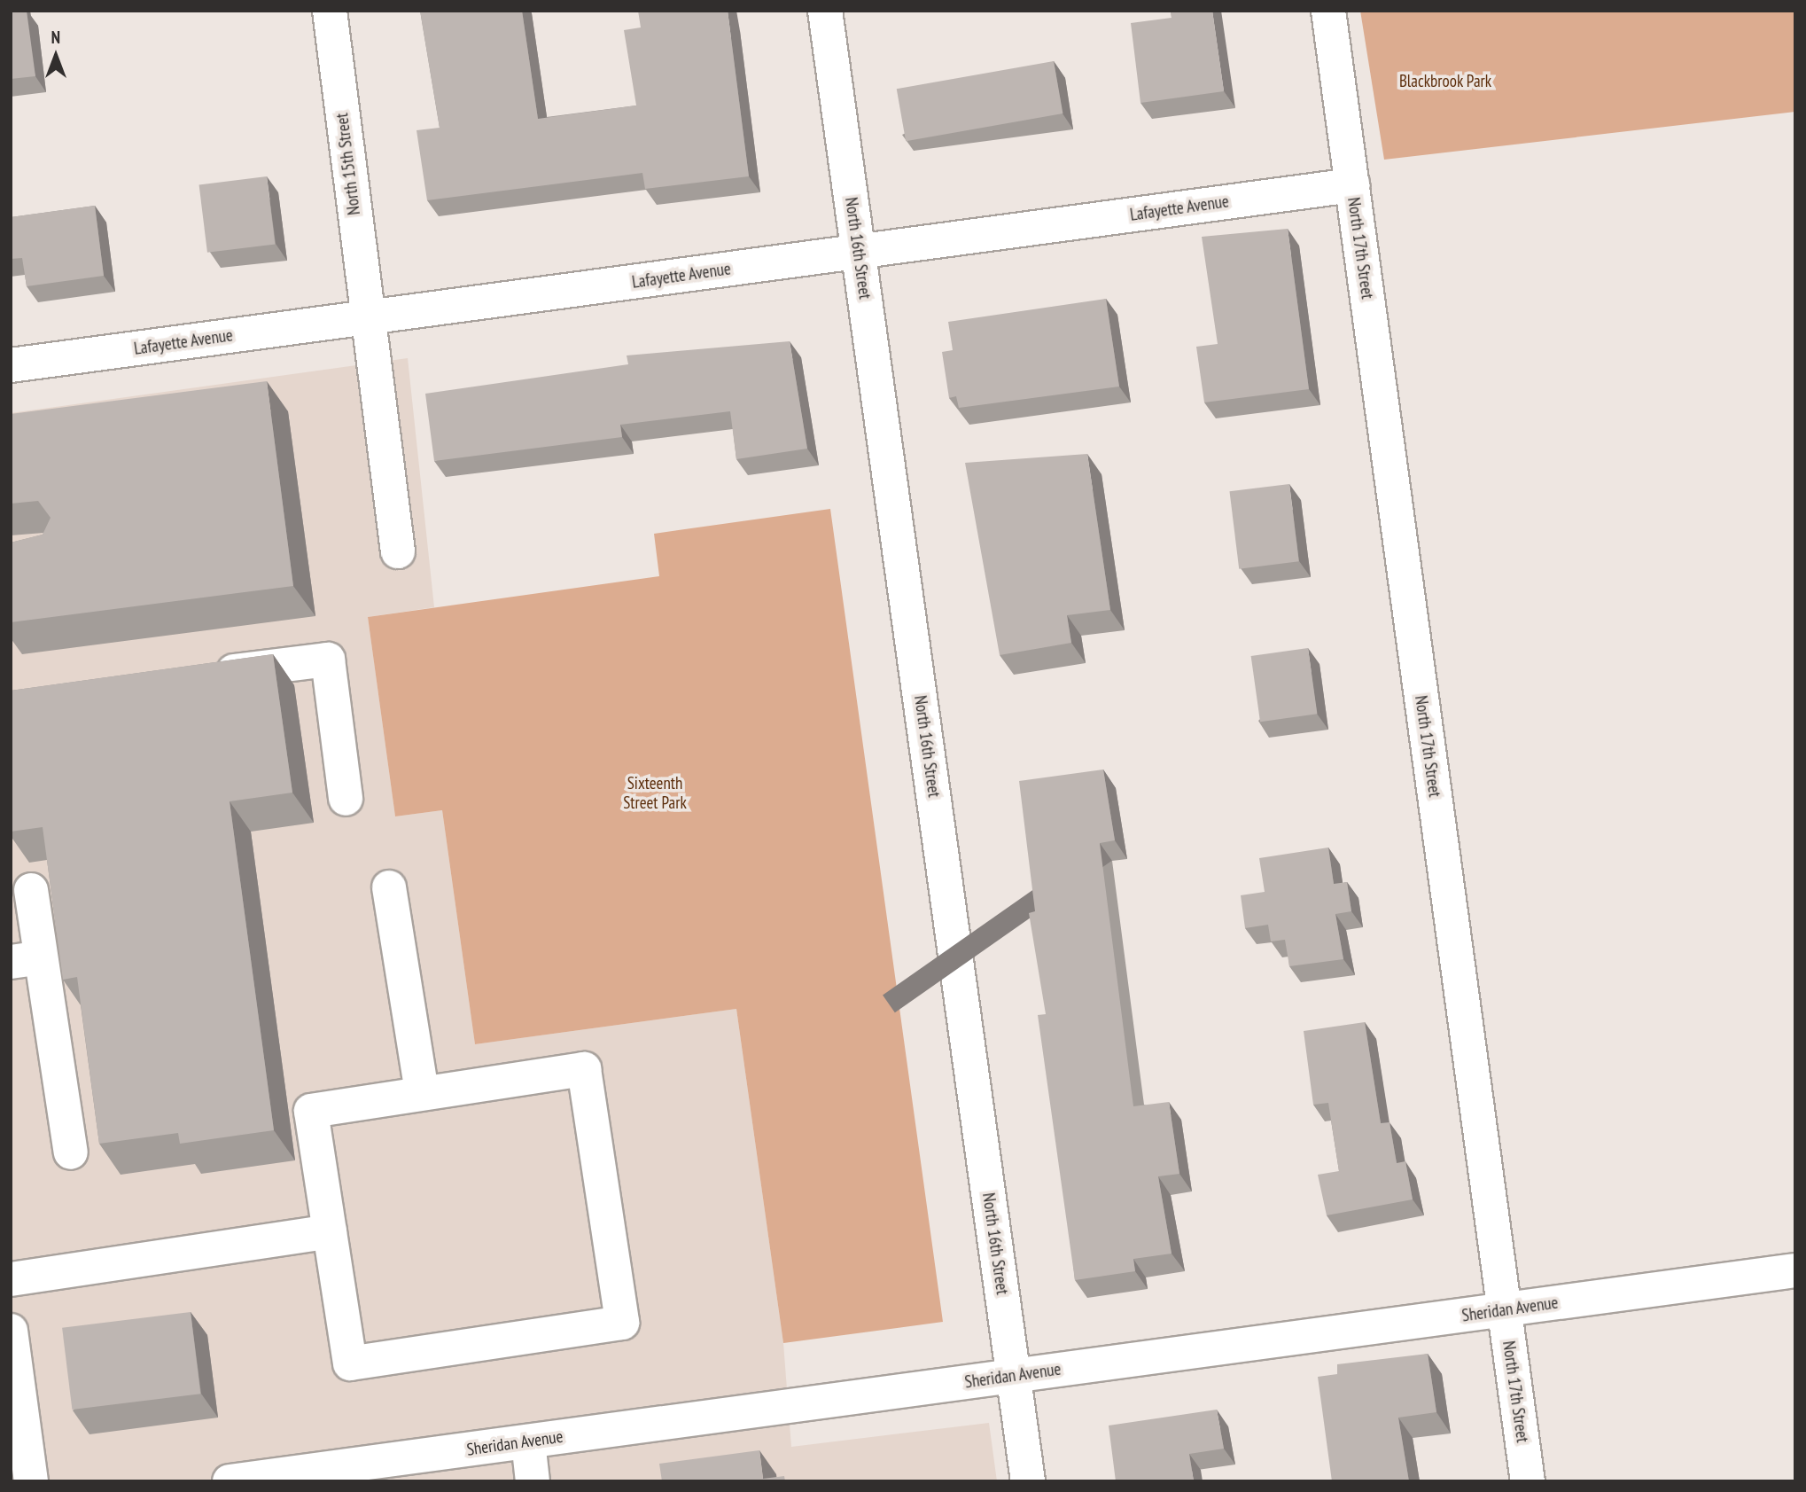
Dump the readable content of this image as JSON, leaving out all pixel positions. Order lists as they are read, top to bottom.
{
  "streets": {
    "street": [
      "North 15th Street",
      "Lafayette Avenue",
      "North 16th Street",
      "North 17th Street",
      "Sheridan Avenue"
    ]
  },
  "crossings": [
    ["North 15th Street", "Lafayette Avenue"],
    ["Lafayette Avenue", "North 16th Street"],
    ["Lafayette Avenue", "North 17th Street"],
    ["North 16th Street", "Sheridan Avenue"],
    ["North 17th Street", "Sheridan Avenue"]
  ],
  "parks": ["Blackbrook Park", "Sixteenth Street Park"],
  "north": "top"
}
